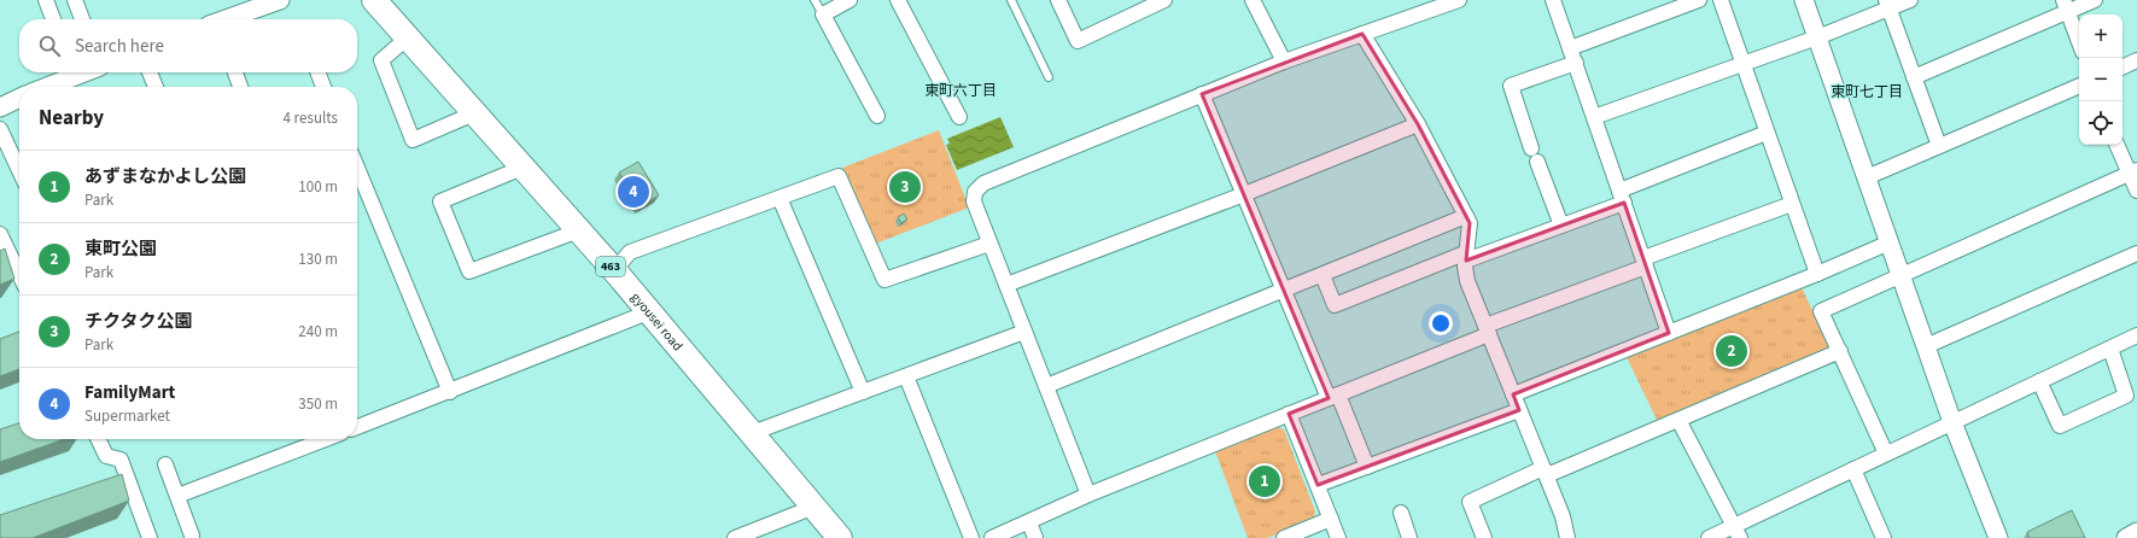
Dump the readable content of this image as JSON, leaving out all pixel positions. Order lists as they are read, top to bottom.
{
  "streets": {
    "highway": ["463", "gyousei road"]
  },
  "districts": ["東町六丁目", "東町七丁目"],
  "page": {
    "map_buttons": ["+", "−"],
    "search": "Search here",
    "heading": ["Nearby", "4 results"],
    "list": [
      {
        "mark": "1",
        "name": "あずまなかよし公園",
        "note": "Park",
        "value": "100 m"
      },
      {
        "mark": "2",
        "name": "東町公園",
        "note": "Park",
        "value": "130 m"
      },
      {
        "mark": "3",
        "name": "チクタク公園",
        "note": "Park",
        "value": "240 m"
      },
      {
        "mark": "4",
        "name": "FamilyMart",
        "note": "Supermarket",
        "value": "350 m"
      }
    ],
    "pins": [
      "3",
      "4",
      "2",
      "1"
    ]
  }
}
